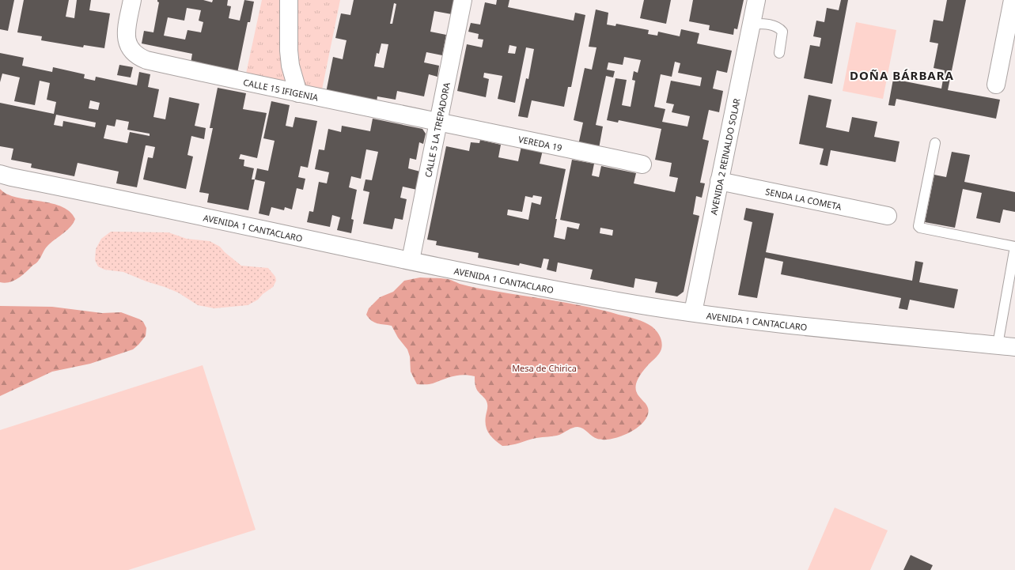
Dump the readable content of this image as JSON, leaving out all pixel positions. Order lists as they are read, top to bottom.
{
  "streets": {
    "street": [
      "CALLE 15 IFIGENIA",
      "CALLE 5 LA TREPADORA",
      "VEREDA 19",
      "AVENIDA 2 REINALDO SOLAR",
      "SENDA LA COMETA",
      "AVENIDA 1 CANTACLARO"
    ]
  },
  "crossings": [
    ["CALLE 15 IFIGENIA", "CALLE 5 LA TREPADORA"],
    ["CALLE 15 IFIGENIA", "VEREDA 19"],
    ["CALLE 5 LA TREPADORA", "VEREDA 19"],
    ["CALLE 5 LA TREPADORA", "AVENIDA 1 CANTACLARO"],
    ["AVENIDA 2 REINALDO SOLAR", "SENDA LA COMETA"],
    ["AVENIDA 2 REINALDO SOLAR", "AVENIDA 1 CANTACLARO"]
  ],
  "districts": ["DOÑA BÁRBARA"],
  "parks": ["Mesa de Chirica"]
}
